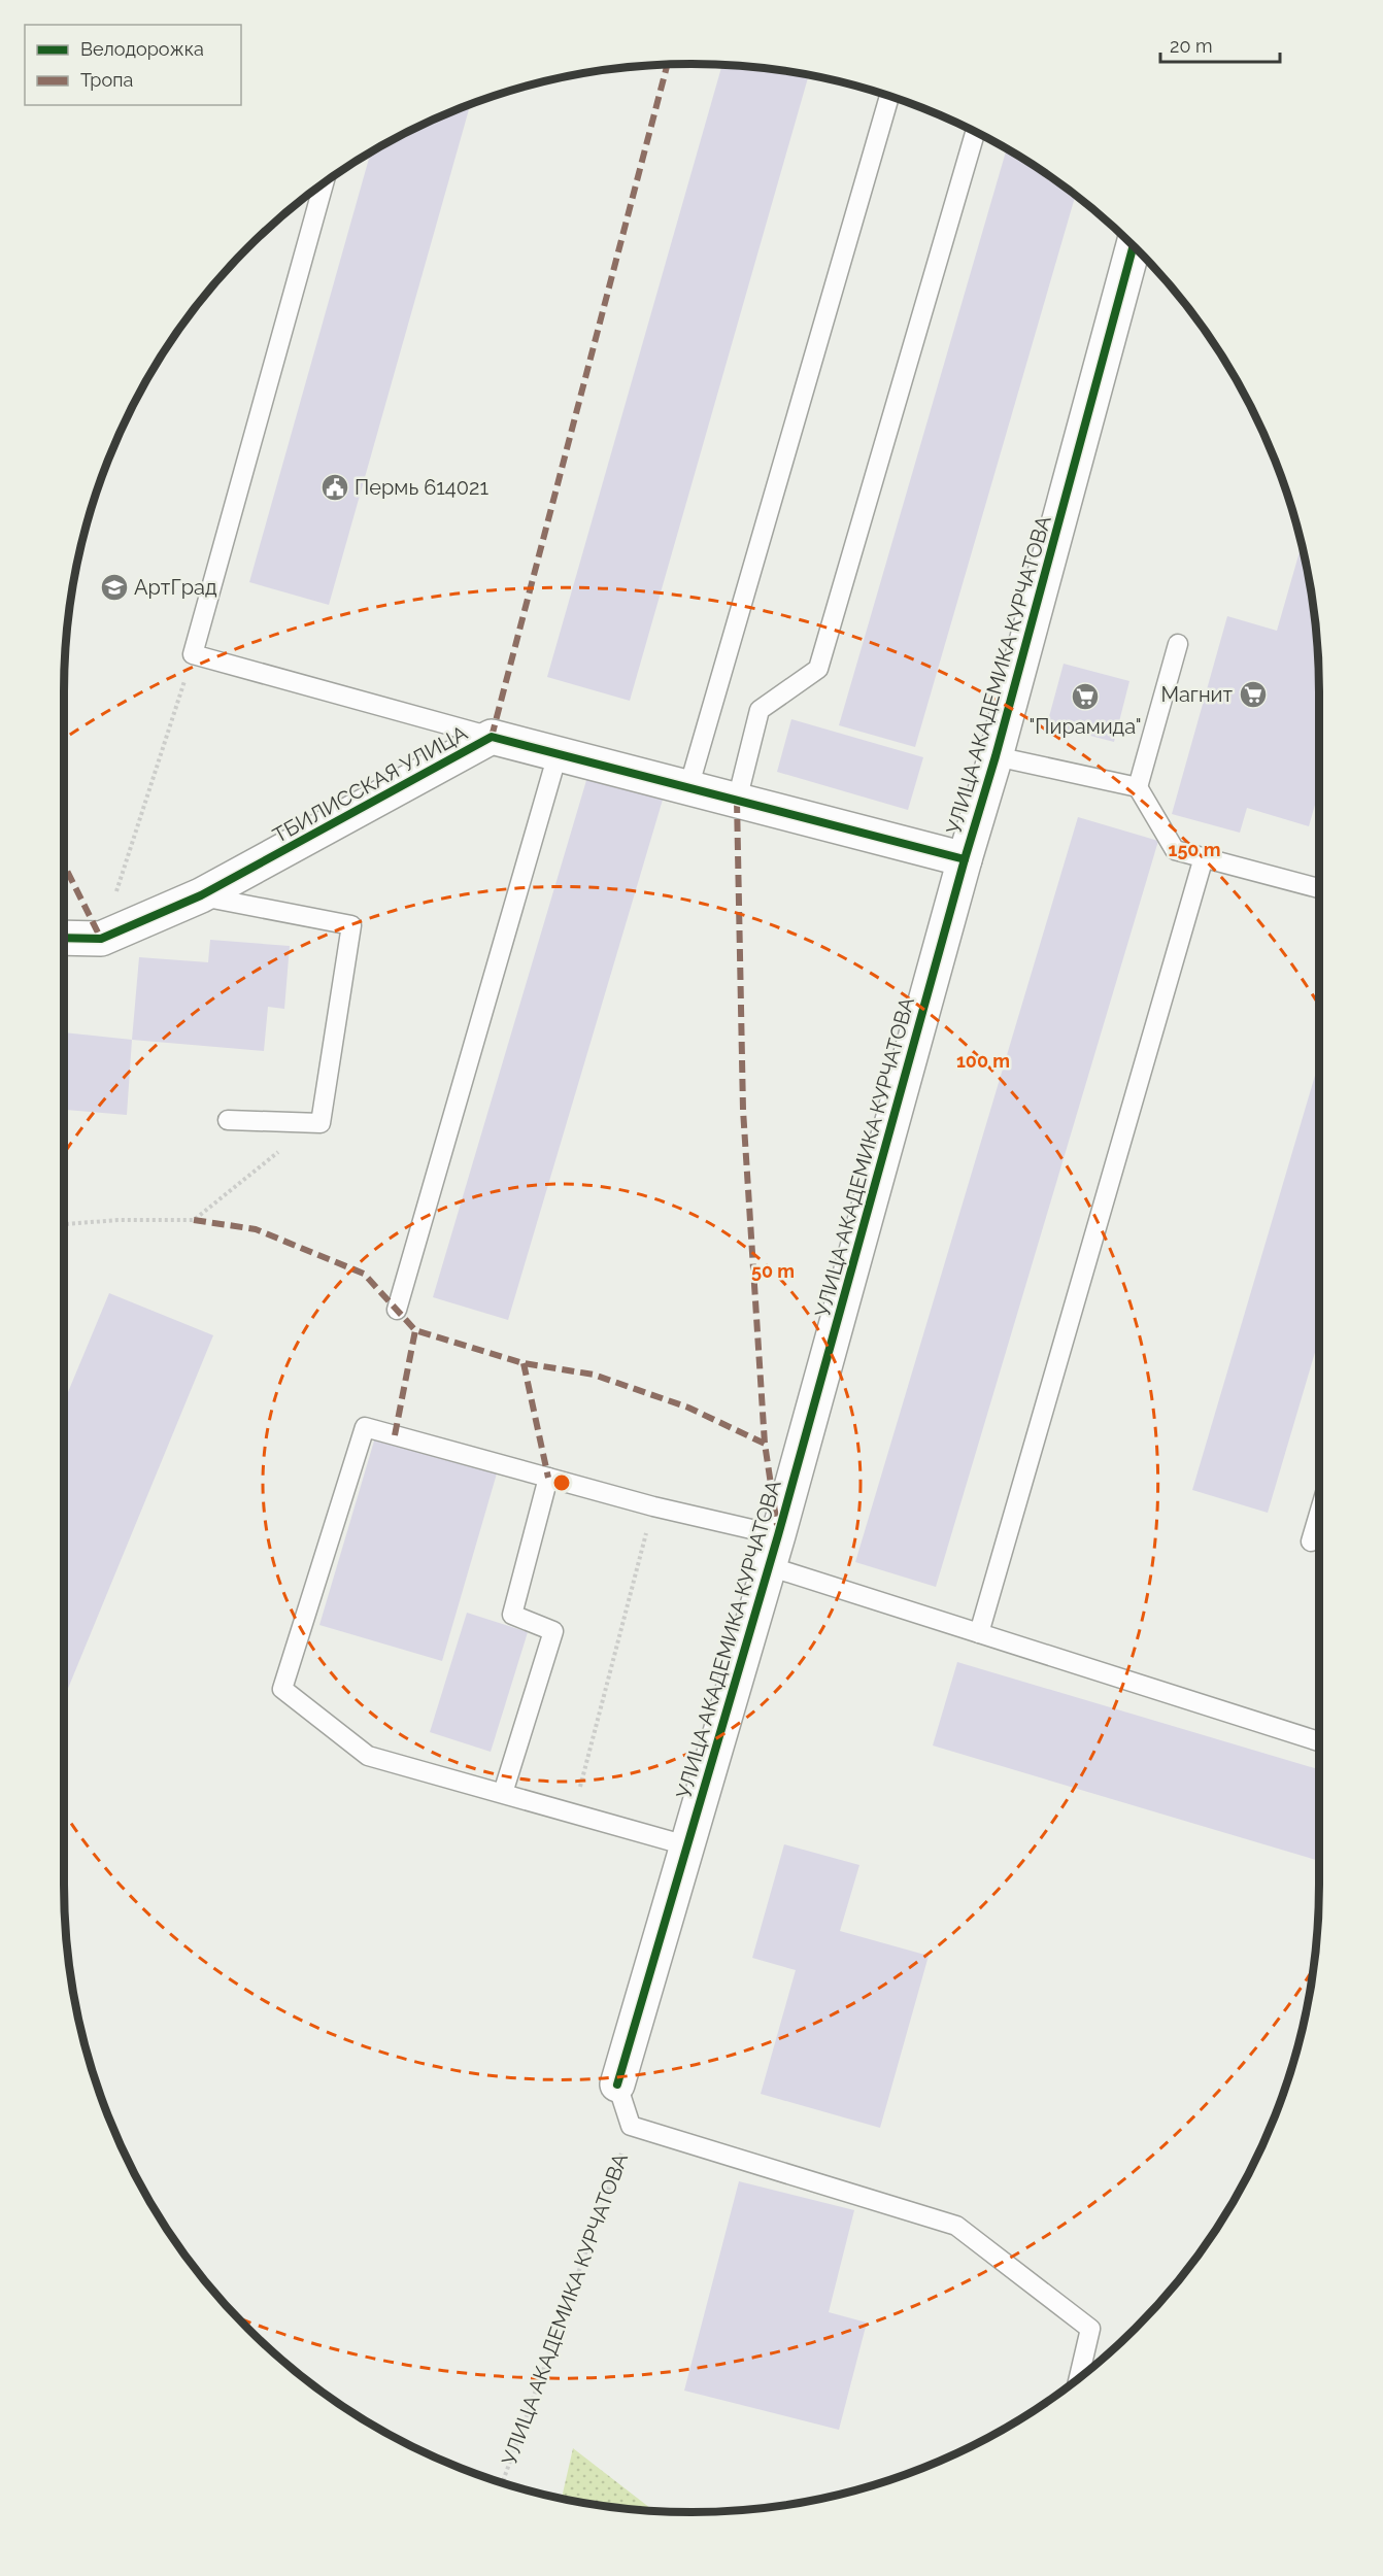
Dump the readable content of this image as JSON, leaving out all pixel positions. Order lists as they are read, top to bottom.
{
  "streets": {
    "street": ["УЛИЦА АКАДЕМИКА КУРЧАТОВА", "ТБИЛИССКАЯ УЛИЦА"]
  },
  "crossings": [
    ["УЛИЦА АКАДЕМИКА КУРЧАТОВА", "ТБИЛИССКАЯ УЛИЦА"]
  ],
  "places": {
    "public building": ["Пермь 614021"],
    "school or university": ["АртГрад"],
    "supermarket": ["Магнит", "\"Пирамида\""]
  },
  "legend": ["Велодорожка", "Тропа"],
  "scale_bar": "20 m",
  "rings": ["150 m", "100 m", "50 m"]
}
